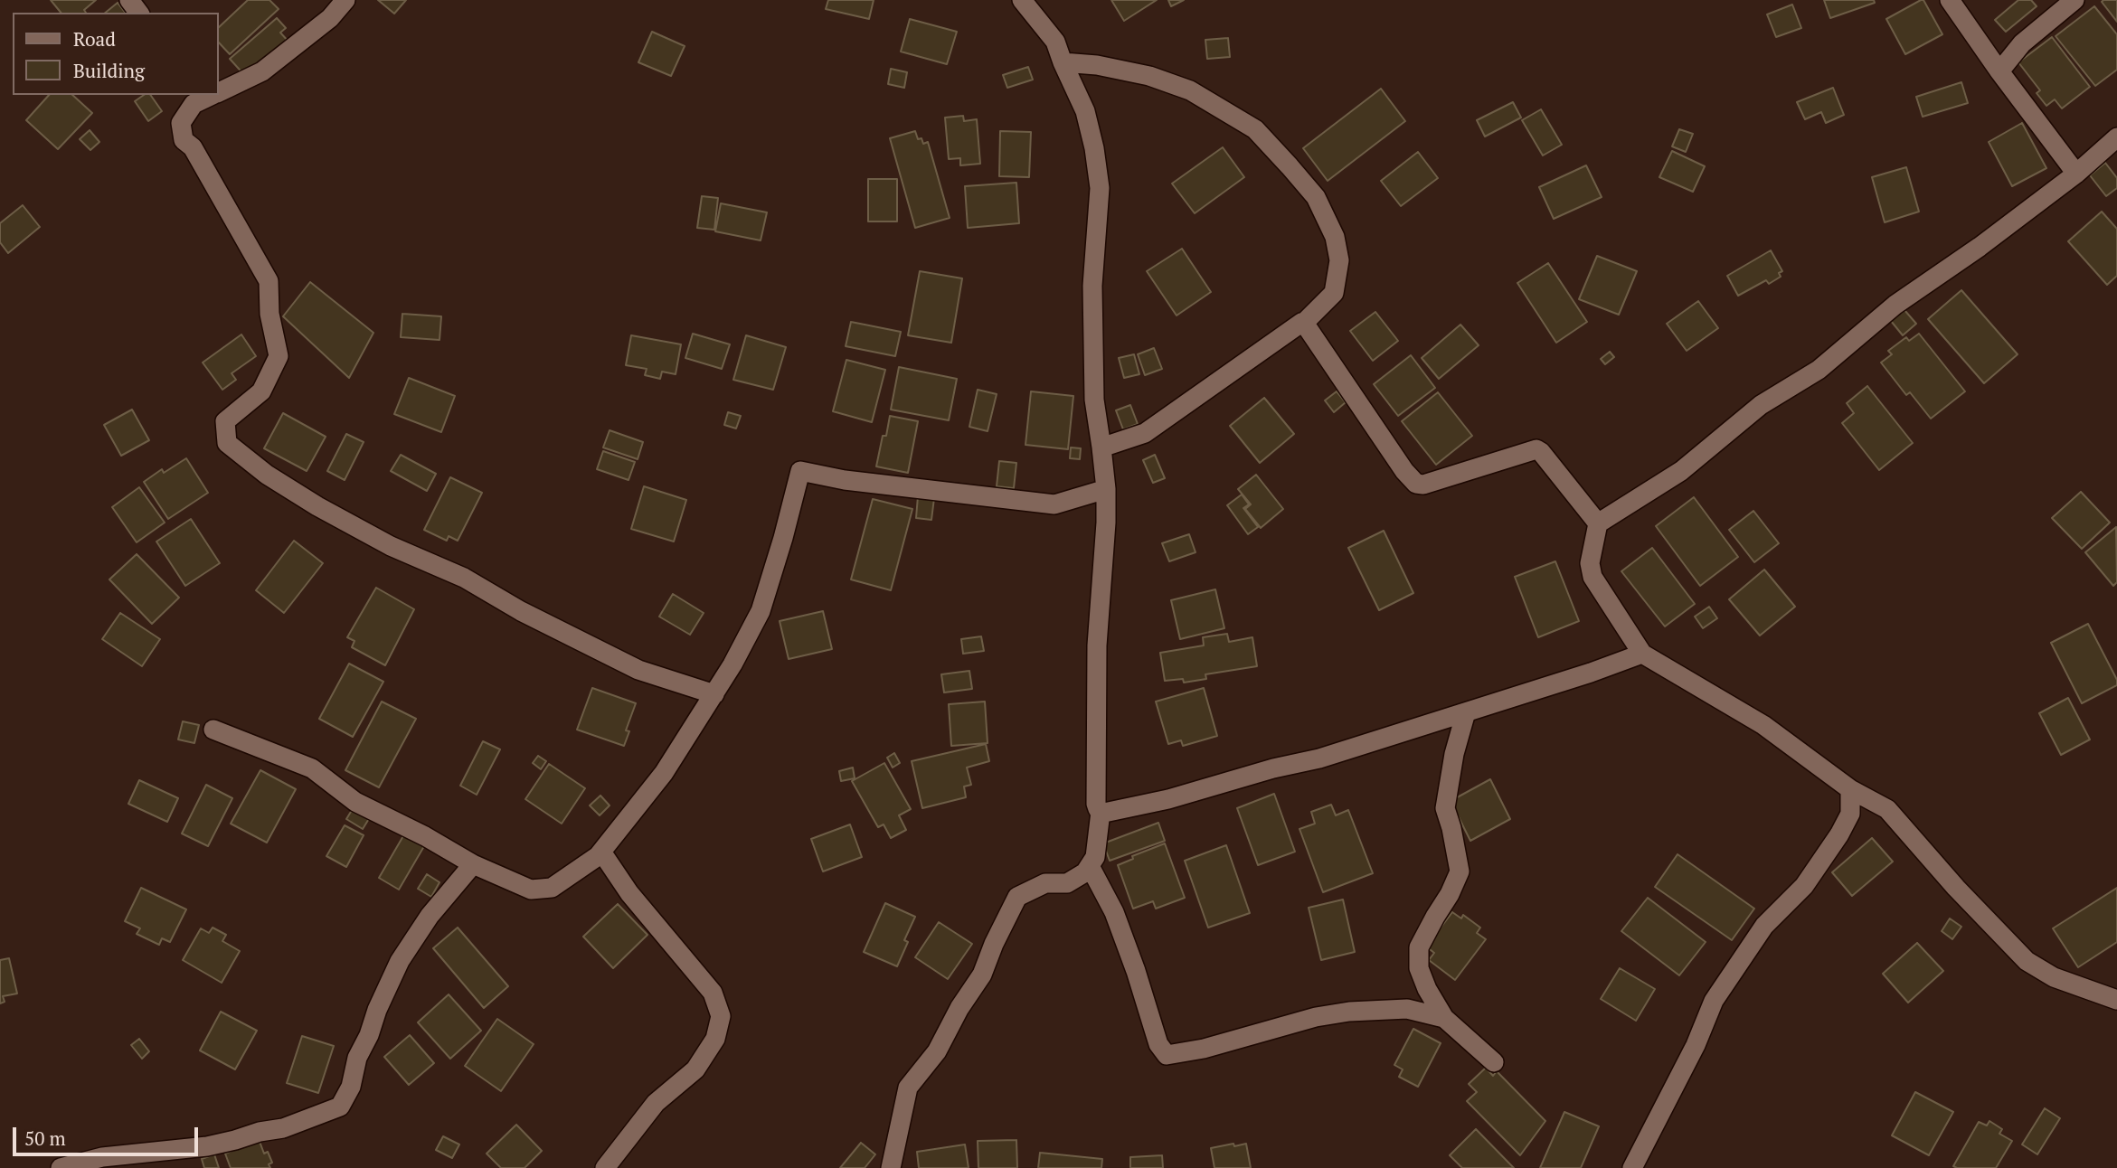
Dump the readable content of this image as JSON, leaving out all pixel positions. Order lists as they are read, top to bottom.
{
  "legend": ["Road", "Building"],
  "scale_bar": "50 m"
}
